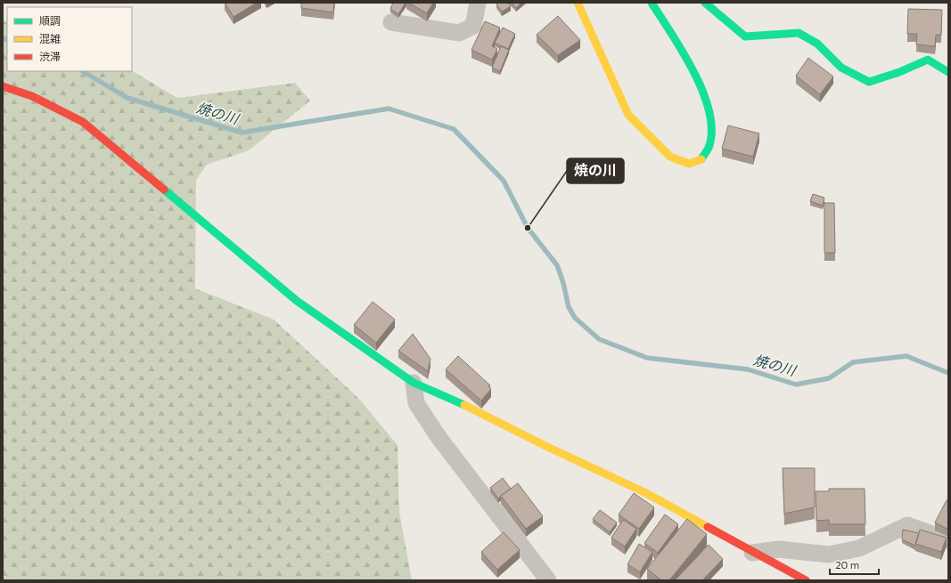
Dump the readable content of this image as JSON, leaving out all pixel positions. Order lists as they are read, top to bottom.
{
  "water": ["焼の川"],
  "places": ["焼の川"],
  "legend": ["順調", "混雑", "渋滞"],
  "scale_bar": "20 m"
}
